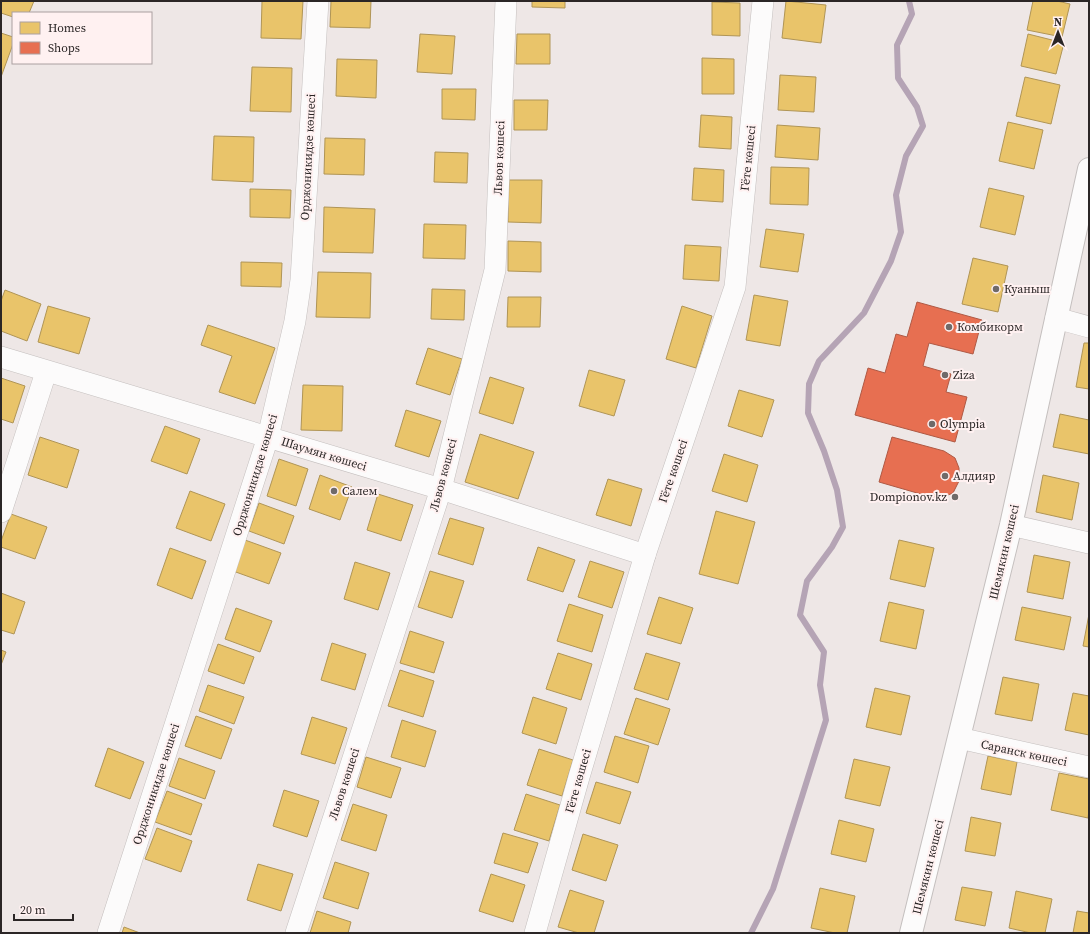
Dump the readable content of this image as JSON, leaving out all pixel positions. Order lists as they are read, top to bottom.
{
  "streets": {
    "main road": ["Шемякин көшесі"],
    "street": [
      "Орджоникидзе көшесі",
      "Львов көшесі",
      "Гёте көшесі",
      "Шаумян көшесі",
      "Саранск көшесі"
    ]
  },
  "crossings": [
    ["Орджоникидзе көшесі", "Шаумян көшесі"],
    ["Львов көшесі", "Шаумян көшесі"],
    ["Гёте көшесі", "Шаумян көшесі"],
    ["Шемякин көшесі", "Саранск көшесі"]
  ],
  "places": [
    "Куаныш",
    "Комбикорм",
    "Ziza",
    "Olympia",
    "Алдияр",
    "Салем",
    "Dompionov.kz"
  ],
  "legend": ["Homes", "Shops"],
  "scale_bar": "20 m",
  "north": "top"
}
